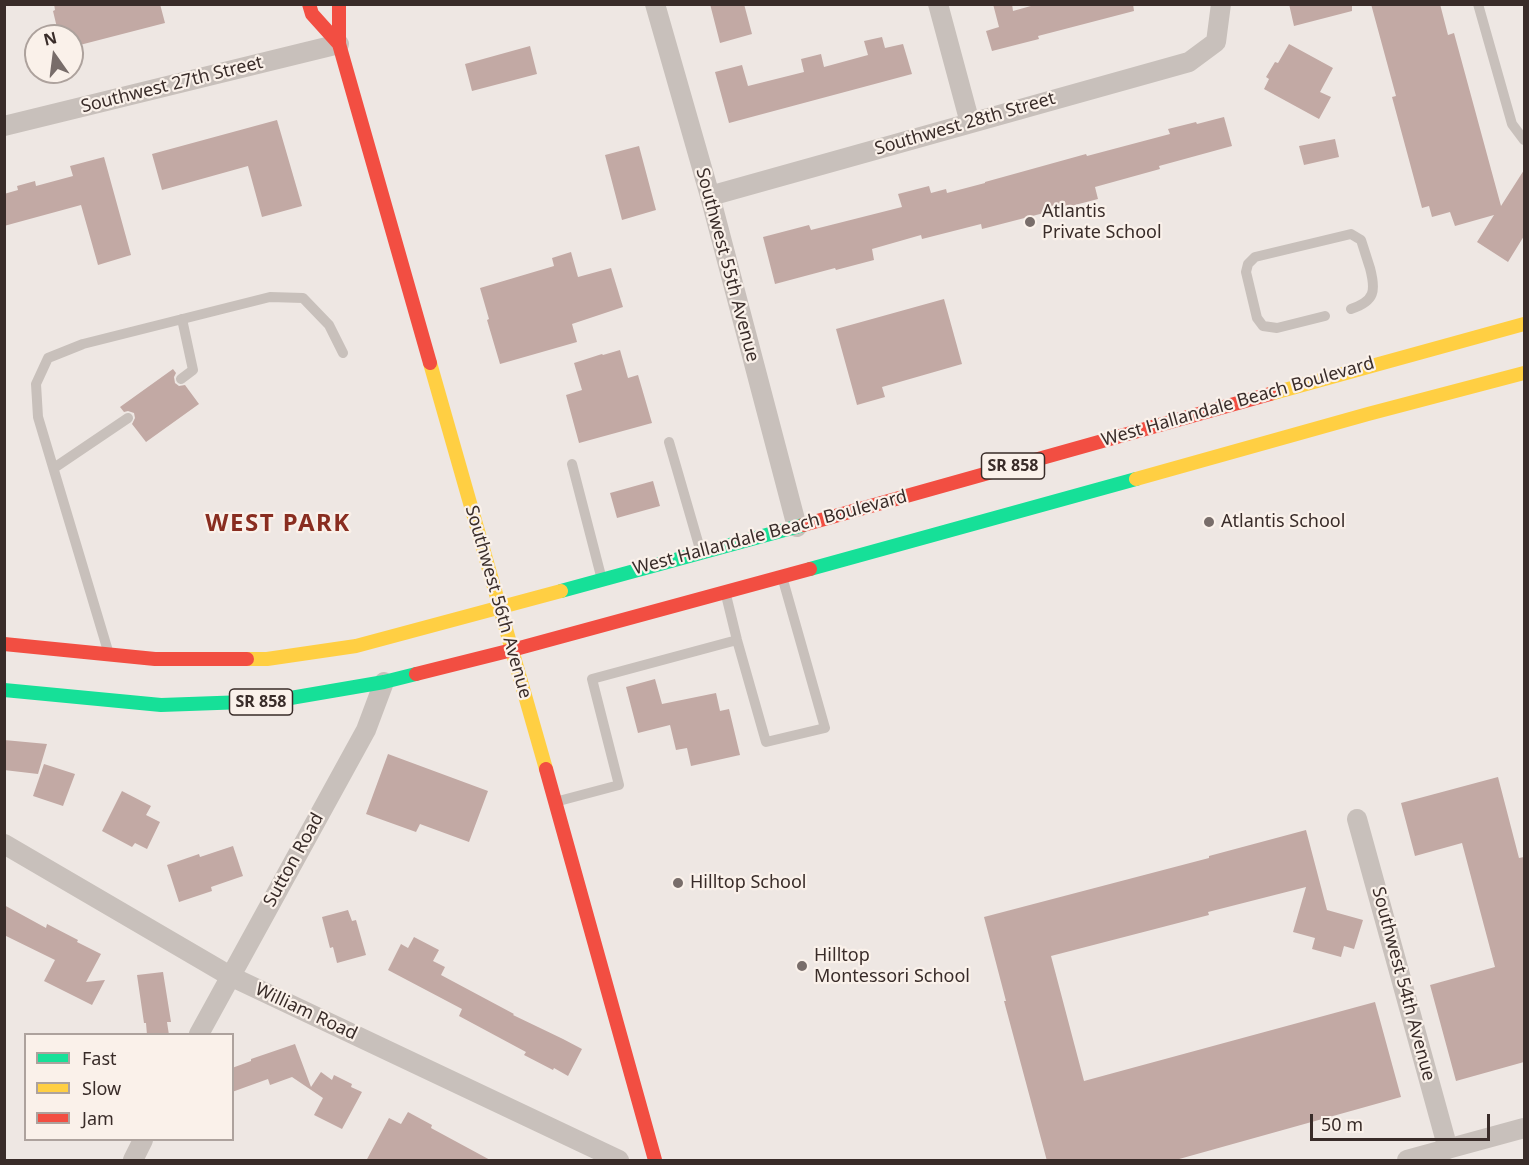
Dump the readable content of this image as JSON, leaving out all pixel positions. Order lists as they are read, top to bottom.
{
  "streets": {
    "main road": ["West Hallandale Beach Boulevard", "SR 858", "Southwest 56th Avenue"],
    "street": [
      "Southwest 27th Street",
      "Southwest 28th Street",
      "Southwest 55th Avenue",
      "Sutton Road",
      "Southwest 54th Avenue",
      "William Road"
    ]
  },
  "crossings": [
    ["Southwest 27th Street", "Southwest 56th Avenue"],
    ["Southwest 28th Street", "Southwest 55th Avenue"],
    ["Southwest 55th Avenue", "West Hallandale Beach Boulevard"],
    ["West Hallandale Beach Boulevard", "Southwest 56th Avenue"],
    ["SR 858", "Southwest 56th Avenue"],
    ["SR 858", "Sutton Road"],
    ["Sutton Road", "William Road"]
  ],
  "districts": ["WEST PARK"],
  "places": [
    "Atlantis Private School",
    "Atlantis School",
    "Hilltop School",
    "Hilltop Montessori School"
  ],
  "legend": ["Fast", "Slow", "Jam"],
  "scale_bar": "50 m",
  "north": "top"
}
